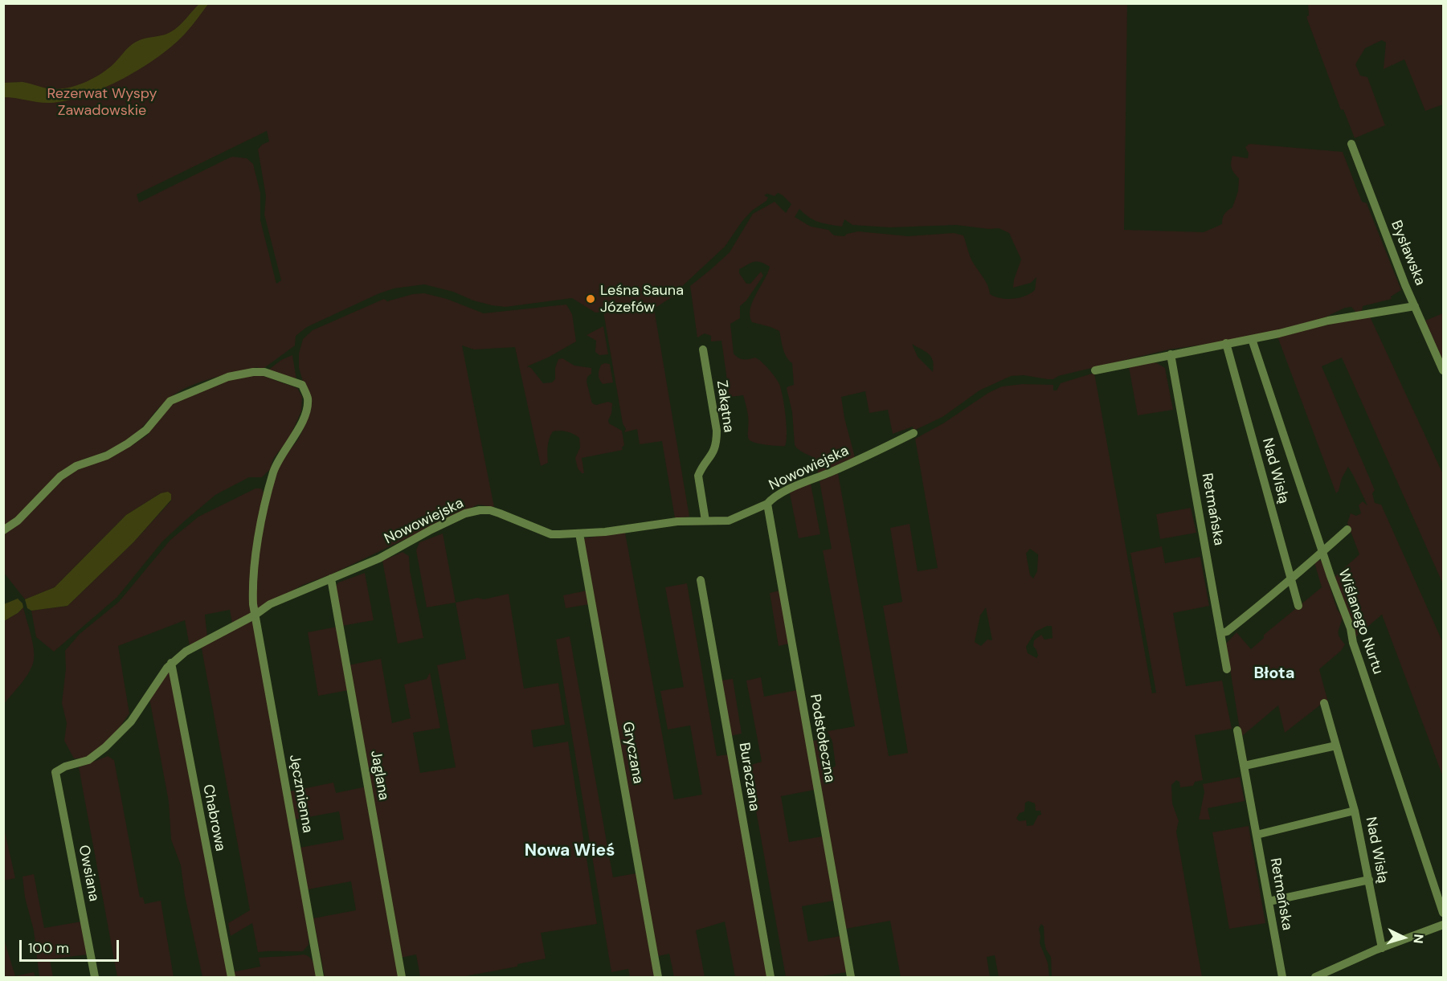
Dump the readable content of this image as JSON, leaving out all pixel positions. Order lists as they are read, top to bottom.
{
  "streets": {
    "street": [
      "Bysławska",
      "Zakątna",
      "Nowowiejska",
      "Nad Wisłą",
      "Retmańska",
      "Wiślanego Nurtu",
      "Podstołeczna",
      "Gryczana",
      "Jaglana",
      "Buraczana",
      "Jęczmienna",
      "Chabrowa",
      "Owsiana"
    ]
  },
  "crossings": [
    ["Zakątna", "Nowowiejska"],
    ["Nowowiejska", "Podstołeczna"],
    ["Nowowiejska", "Gryczana"],
    ["Nowowiejska", "Jaglana"],
    ["Nowowiejska", "Jęczmienna"],
    ["Nowowiejska", "Chabrowa"],
    ["Nowowiejska", "Owsiana"]
  ],
  "districts": ["Błota", "Nowa Wieś"],
  "parks": ["Rezerwat Wyspy Zawadowskie"],
  "places": ["Leśna Sauna Józefów"],
  "scale_bar": "100 m",
  "north": "right"
}
